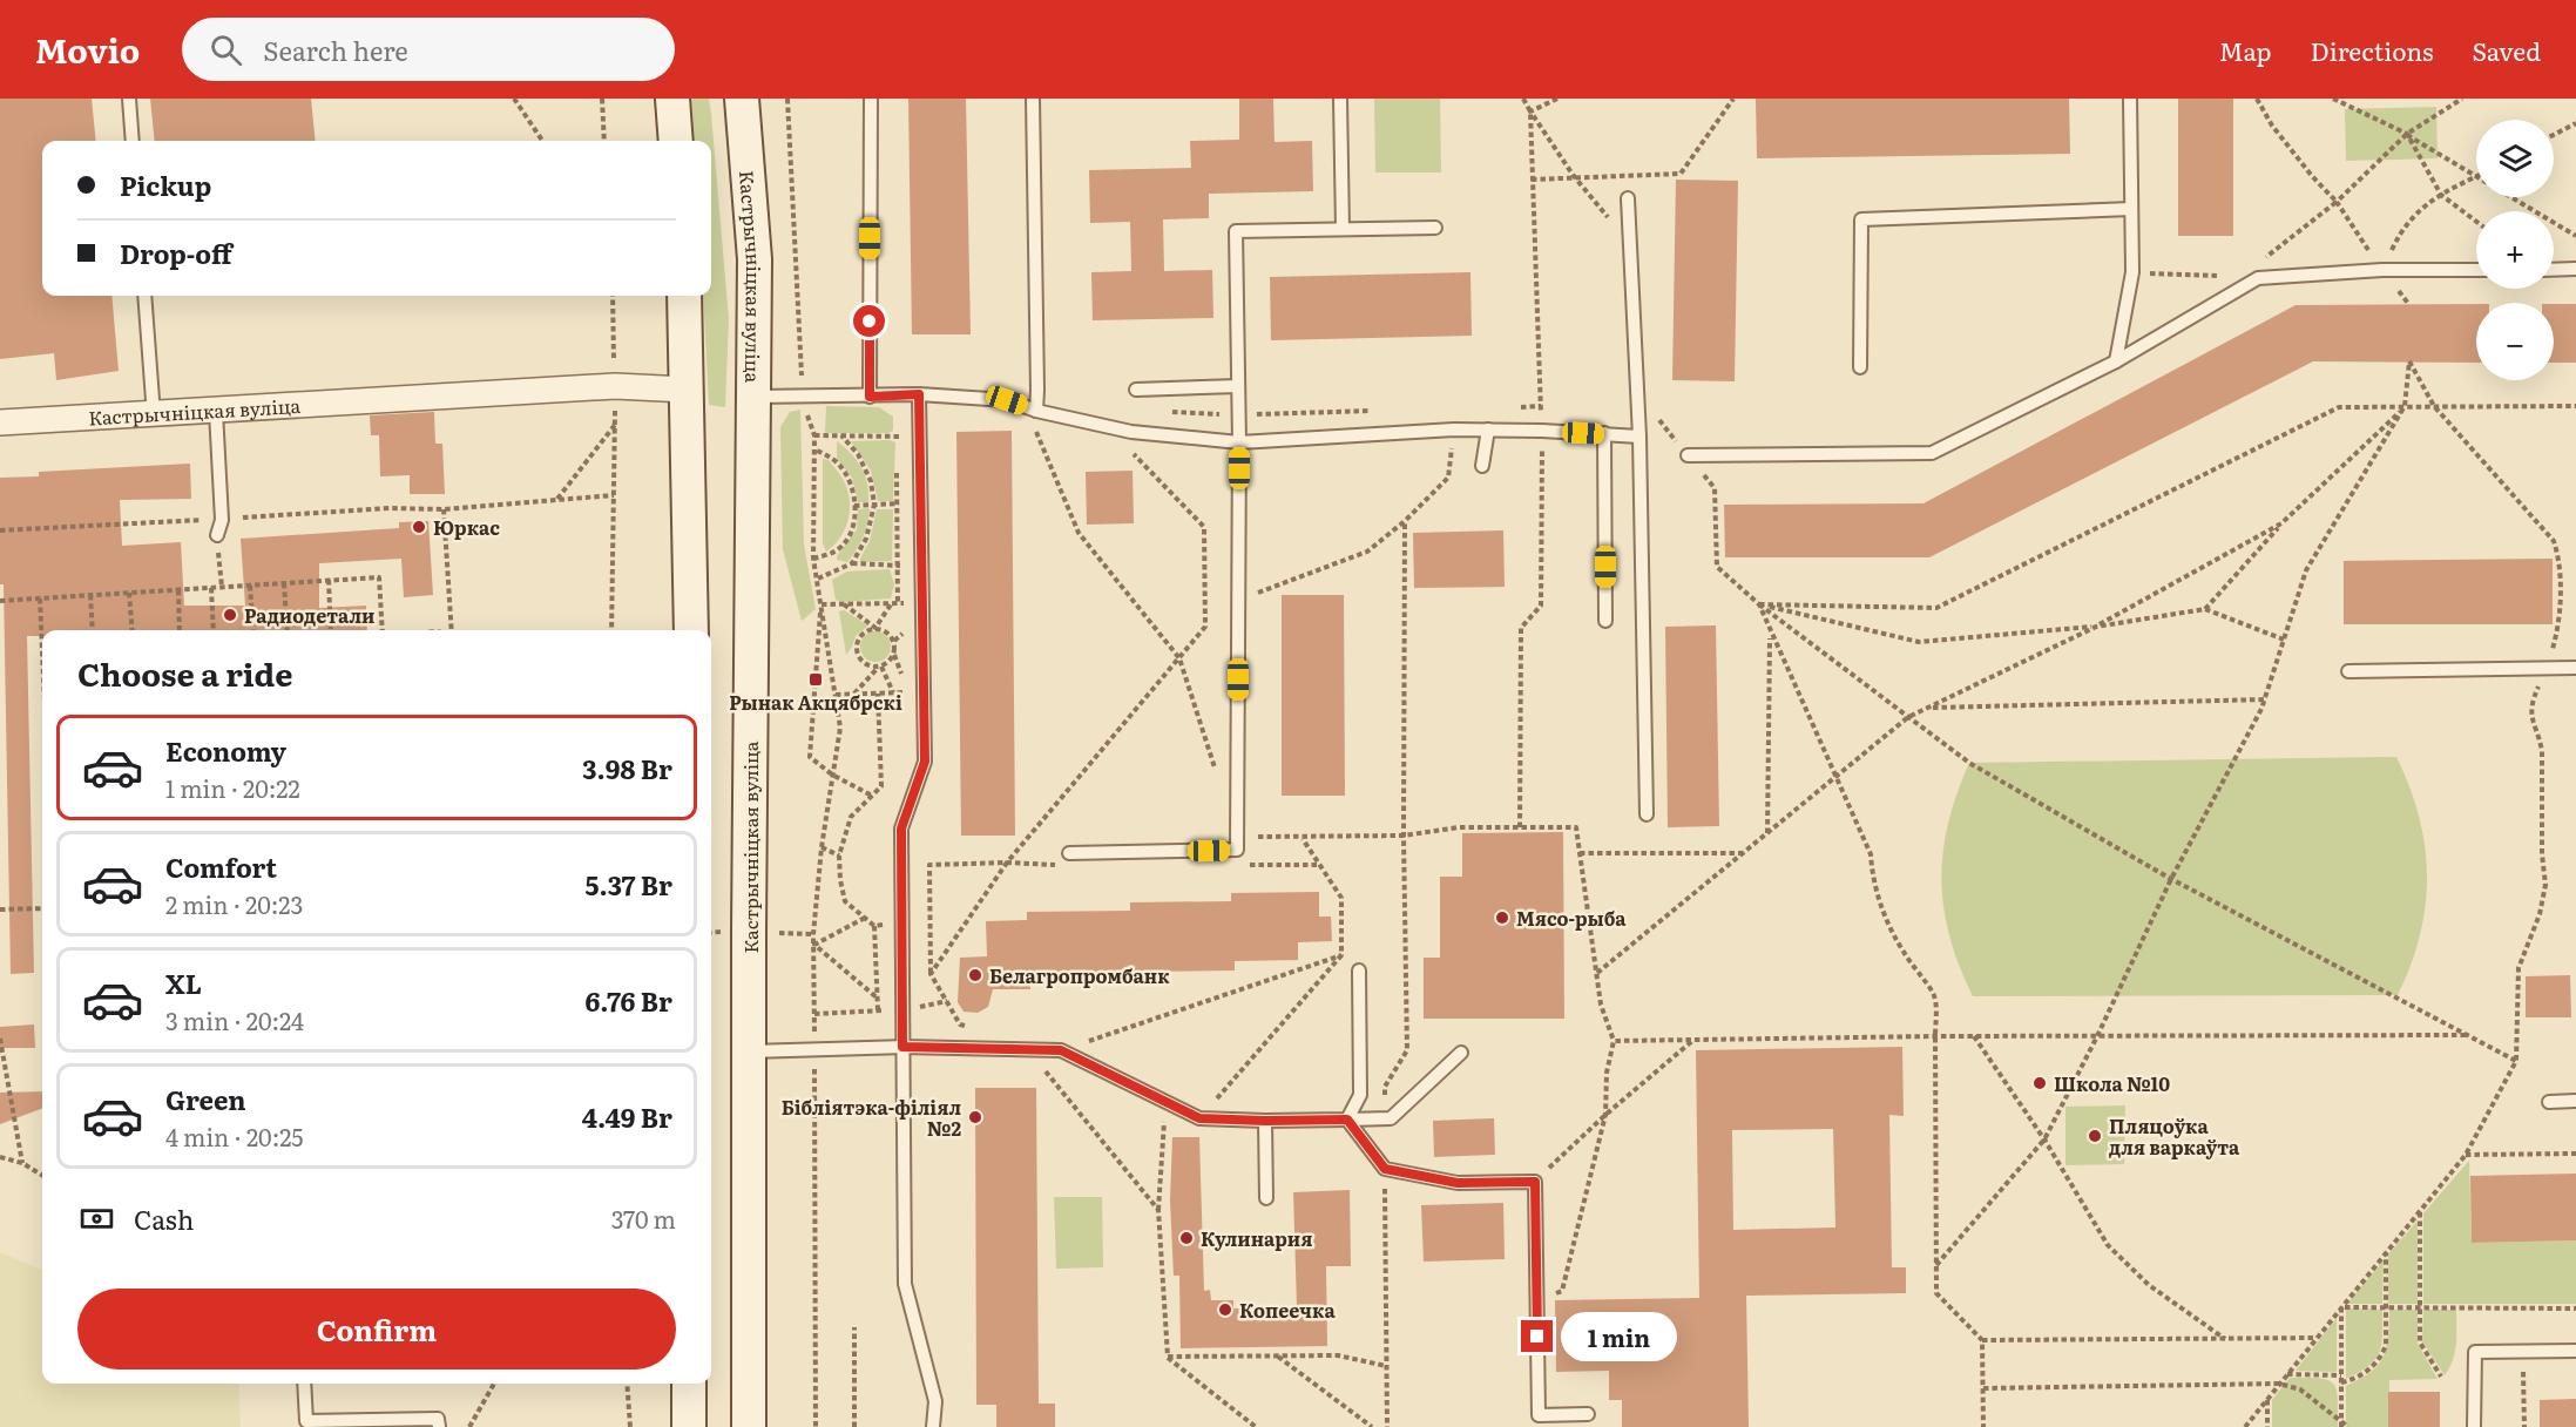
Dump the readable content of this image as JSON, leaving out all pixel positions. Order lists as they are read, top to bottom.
{
  "streets": {
    "main road": ["Кастрычніцкая вуліца"]
  },
  "places": {
    "other": [
      "Юркас",
      "Радиодетали",
      "Мясо-рыба",
      "Белагропромбанк",
      "Школа №10",
      "Бібліятэка-філіял №2",
      "Пляцоўка для варкаўта",
      "Кулинария",
      "Копеечка"
    ],
    "transit": ["Рынак Акцябрскі"]
  },
  "page": {
    "header": "Movio",
    "search": "Search here",
    "nav": ["Map", "Directions", "Saved"],
    "map_buttons": ["+", "−"],
    "banner": ["Pickup", "Drop-off"],
    "heading": "Choose a ride",
    "list": [
      {
        "name": "Economy",
        "note": "1 min · 20:22",
        "value": "3.98 Br"
      },
      {
        "name": "Comfort",
        "note": "2 min · 20:23",
        "value": "5.37 Br"
      },
      {
        "name": "XL",
        "note": "3 min · 20:24",
        "value": "6.76 Br"
      },
      {
        "name": "Green",
        "note": "4 min · 20:25",
        "value": "4.49 Br"
      }
    ],
    "pay": ["Cash", "370 m"],
    "buttons": "Confirm",
    "bubble": "1 min"
  }
}
